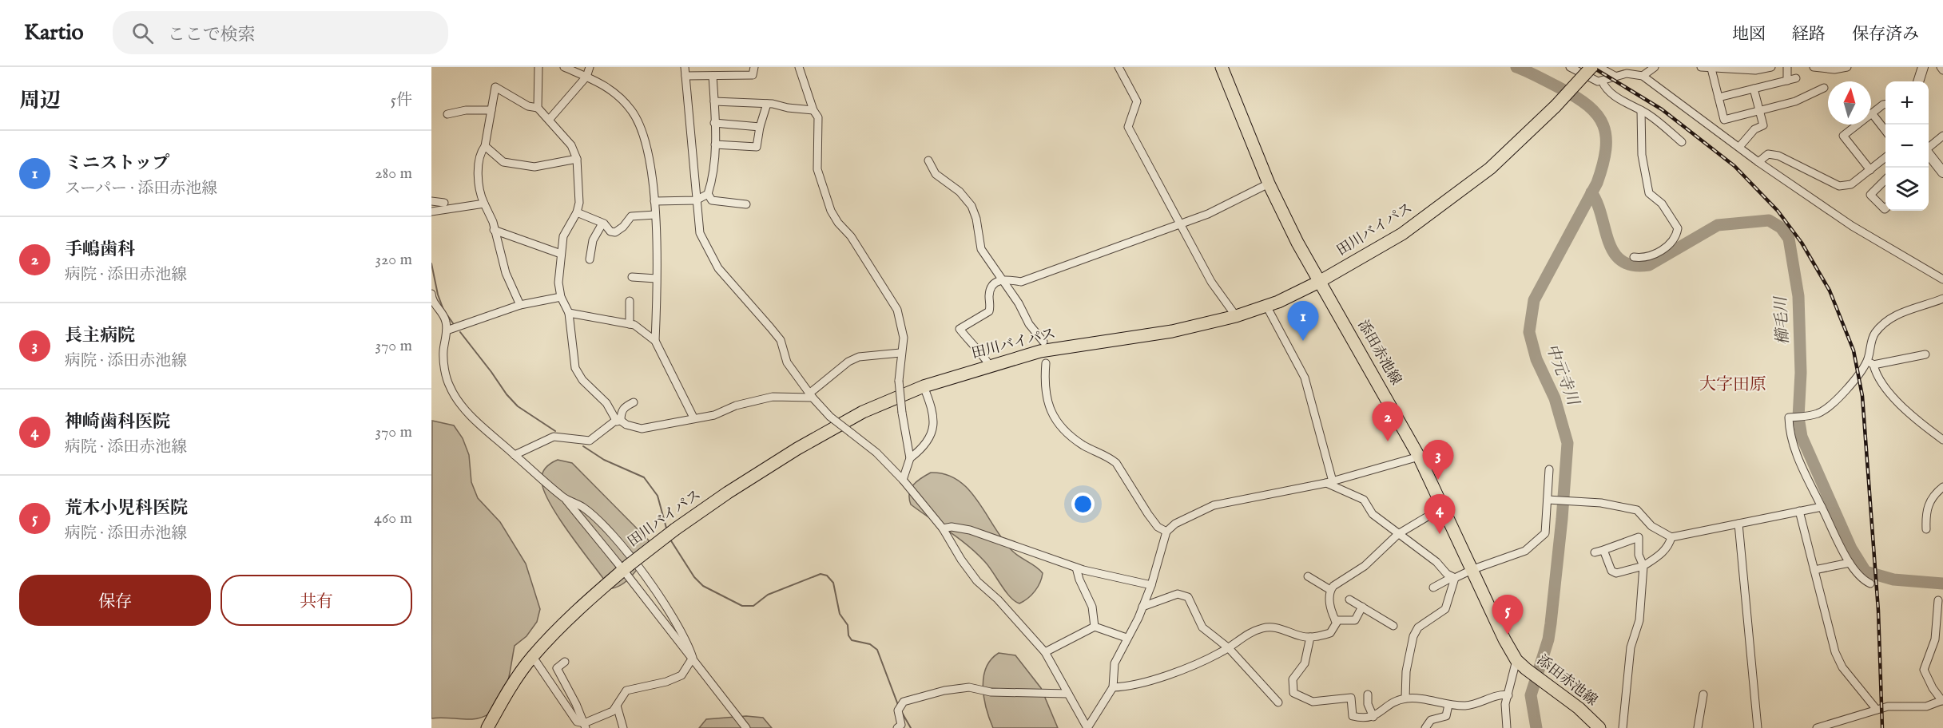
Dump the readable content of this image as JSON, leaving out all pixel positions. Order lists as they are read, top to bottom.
{
  "streets": {
    "main road": ["田川バイパス", "添田赤池線"]
  },
  "crossings": [
    ["田川バイパス", "添田赤池線"]
  ],
  "districts": ["大字田原"],
  "water": ["櫛毛川", "中元寺川"],
  "north": "top",
  "page": {
    "header": "Kartio",
    "search": "ここで検索",
    "nav": ["地図", "経路", "保存済み"],
    "heading": ["周辺", "5件"],
    "map_buttons": ["+", "−"],
    "list": [
      {
        "mark": "1",
        "name": "ミニストップ",
        "note": "スーパー · 添田赤池線",
        "value": "280 m"
      },
      {
        "mark": "2",
        "name": "手嶋歯科",
        "note": "病院 · 添田赤池線",
        "value": "320 m"
      },
      {
        "mark": "3",
        "name": "長主病院",
        "note": "病院 · 添田赤池線",
        "value": "370 m"
      },
      {
        "mark": "4",
        "name": "神崎歯科医院",
        "note": "病院 · 添田赤池線",
        "value": "370 m"
      },
      {
        "mark": "5",
        "name": "荒木小児科医院",
        "note": "病院 · 添田赤池線",
        "value": "460 m"
      }
    ],
    "pins": [
      "1",
      "2",
      "3",
      "4",
      "5"
    ],
    "buttons": ["保存", "共有"]
  }
}
